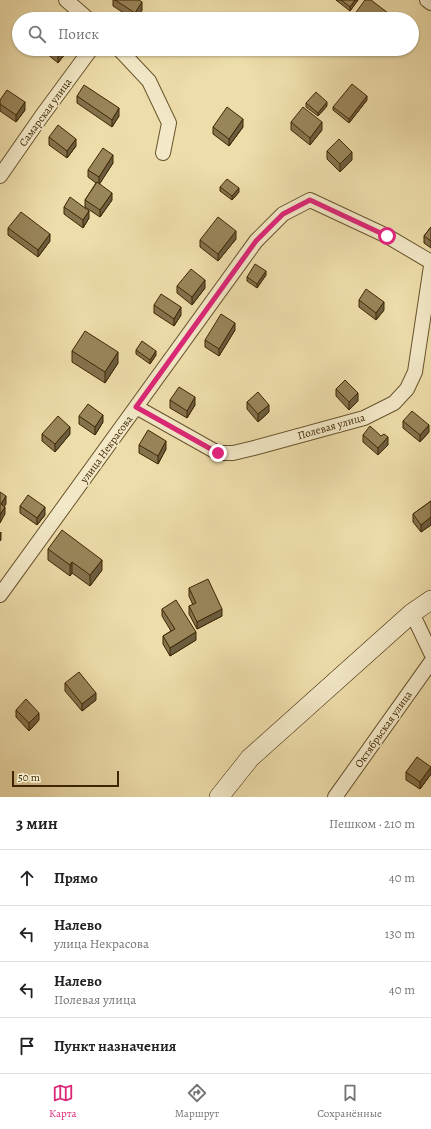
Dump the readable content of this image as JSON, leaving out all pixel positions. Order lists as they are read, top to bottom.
{
  "streets": {
    "street": [
      "Самарская улица",
      "Полевая улица",
      "улица Некрасова",
      "Октябрьская улица"
    ]
  },
  "crossings": [
    ["Полевая улица", "улица Некрасова"]
  ],
  "scale_bar": "50 m",
  "page": {
    "search": "Поиск",
    "scale": "50 m",
    "heading": ["3 мин", "Пешком · 210 m"],
    "list": [
      ["Прямо", "40 m"],
      ["Налево", "улица Некрасова", "130 m"],
      ["Налево", "Полевая улица", "40 m"],
      "Пункт назначения"
    ],
    "nav": ["Карта", "Маршрут", "Сохранённые"]
  }
}
